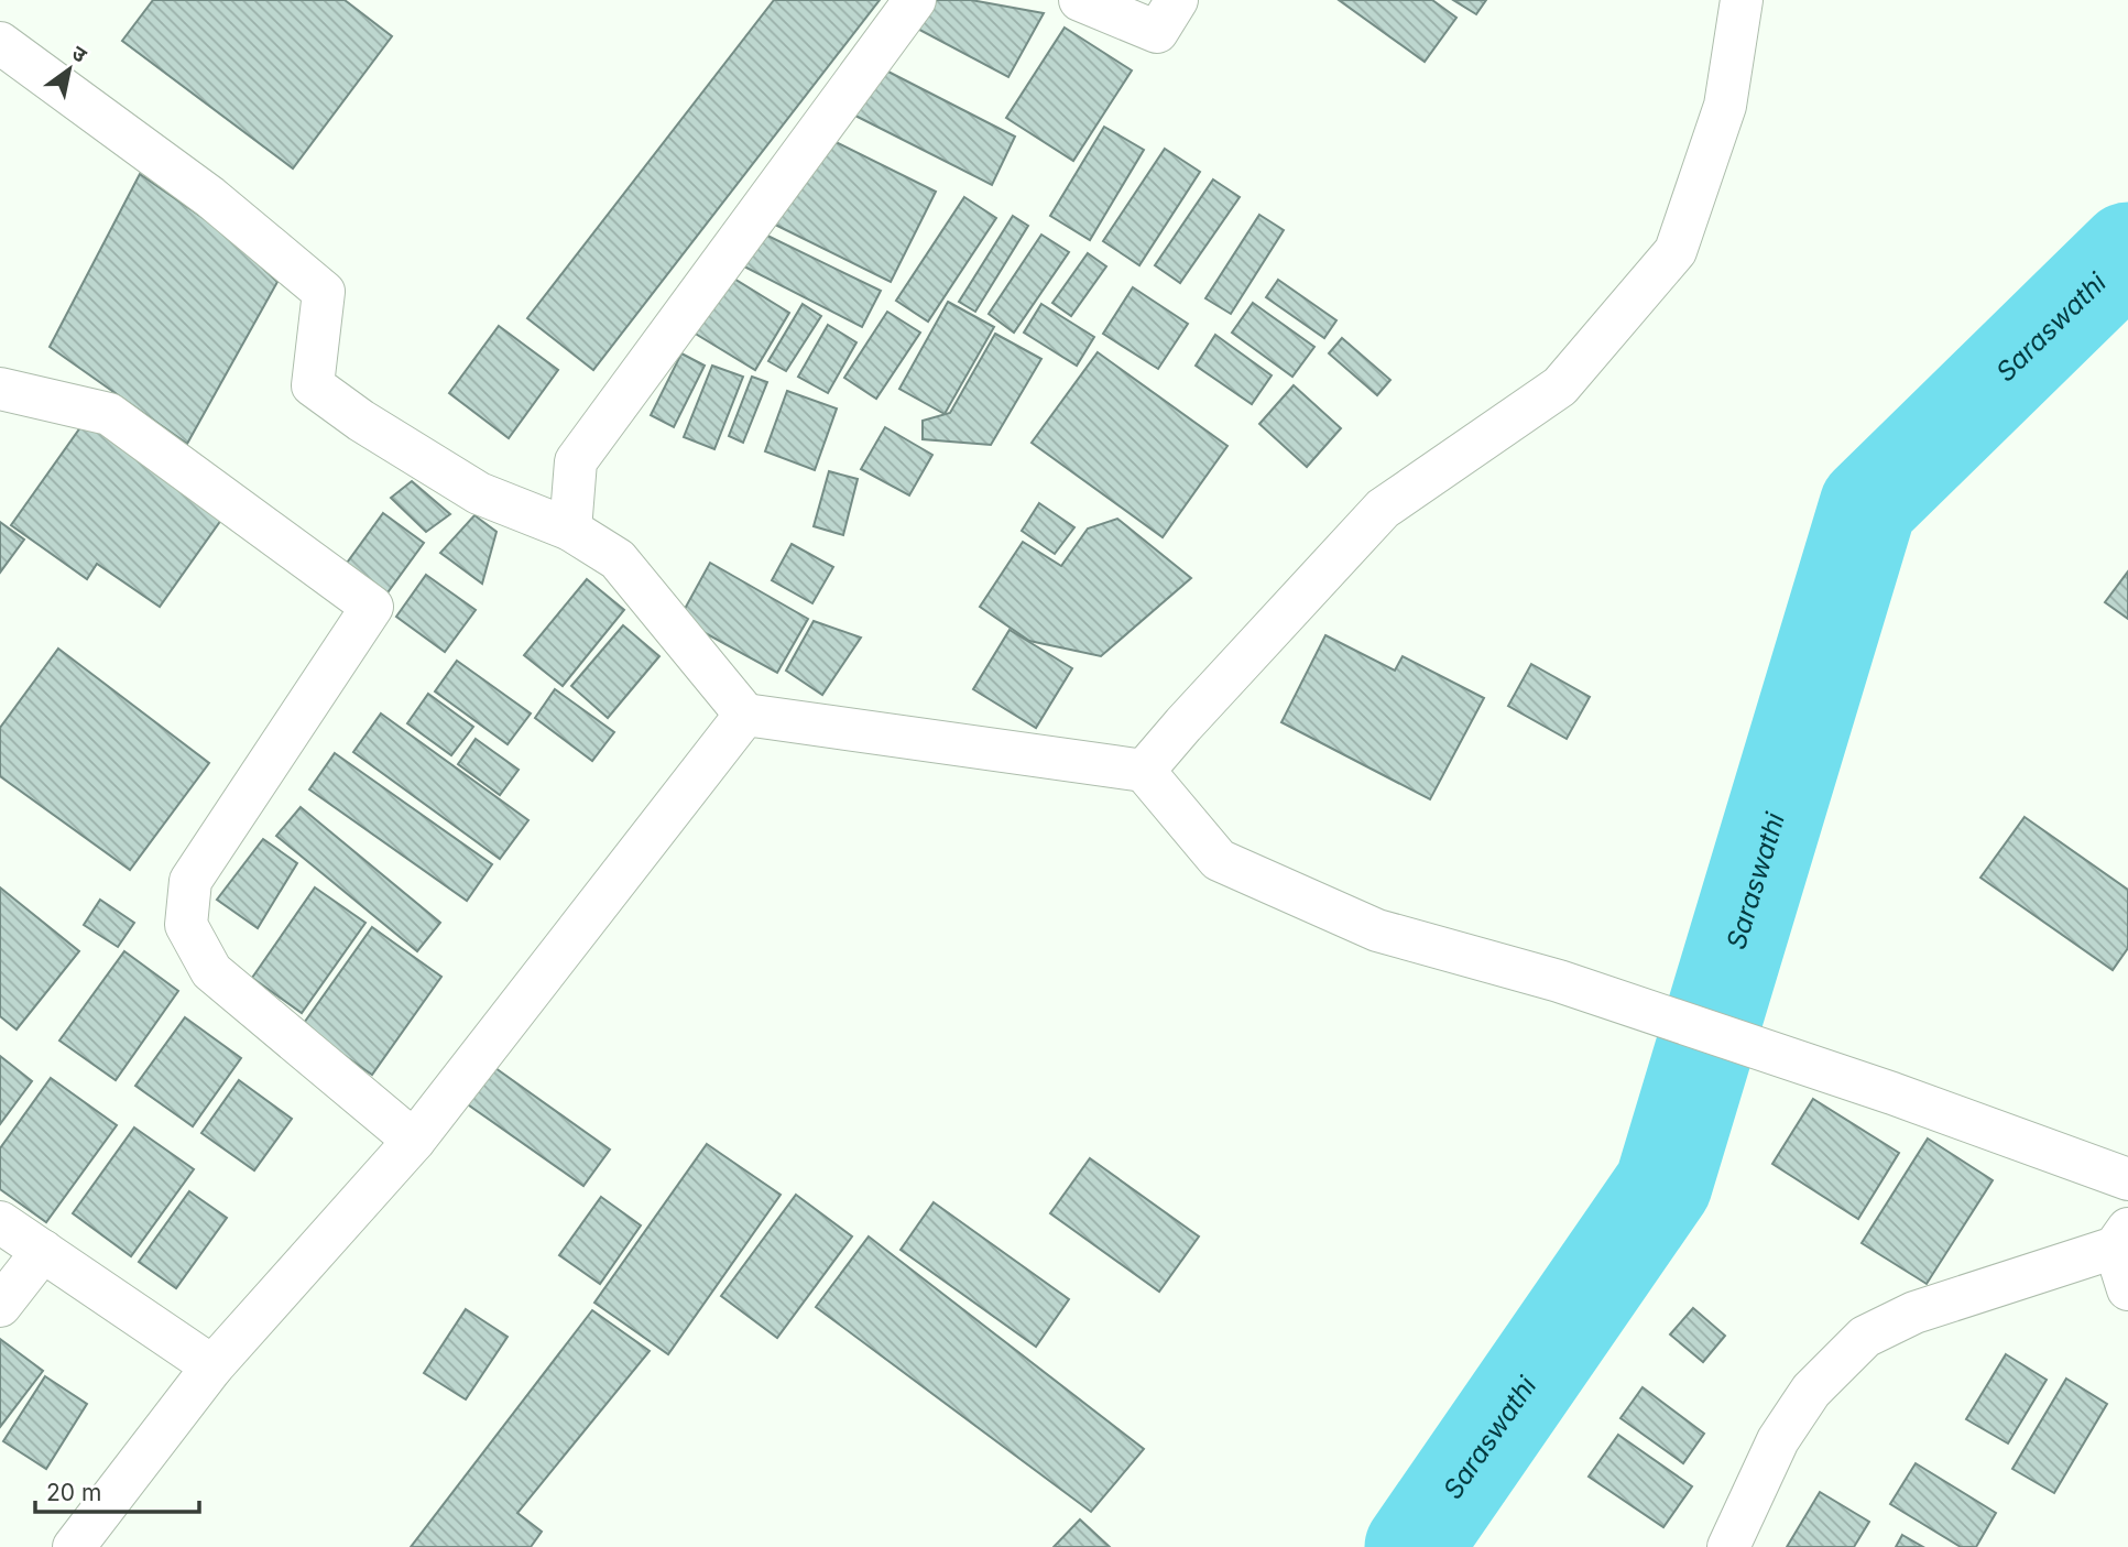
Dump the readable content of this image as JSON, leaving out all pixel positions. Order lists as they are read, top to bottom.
{
  "water": ["Saraswathi"],
  "scale_bar": "20 m",
  "north": "top right"
}
